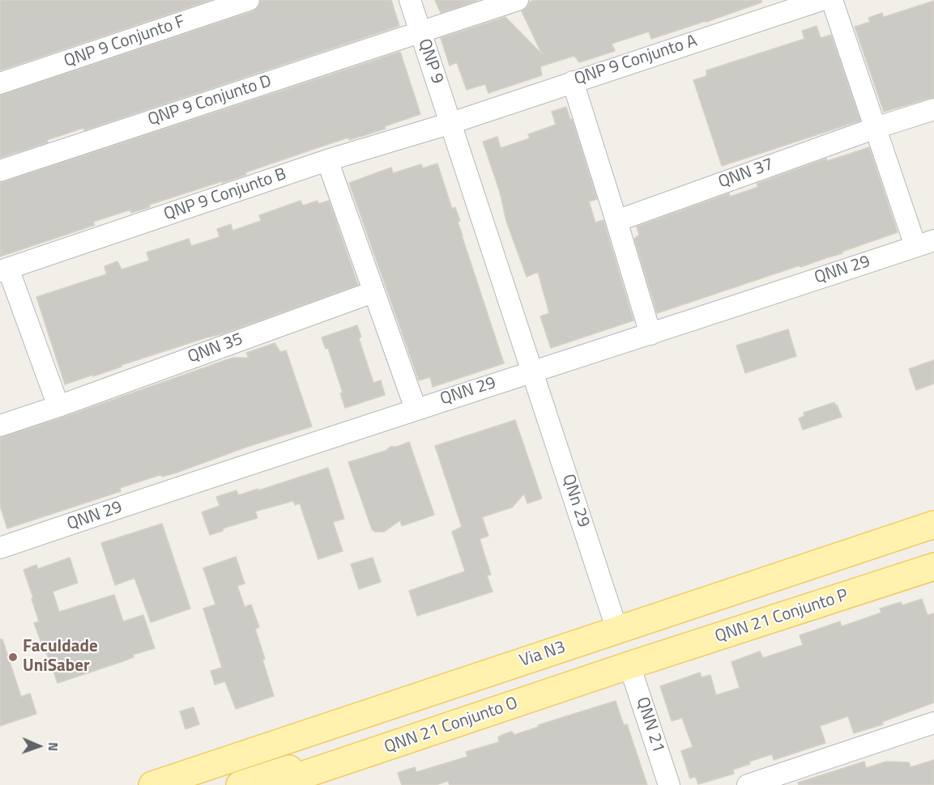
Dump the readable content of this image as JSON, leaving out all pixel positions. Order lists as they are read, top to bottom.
{
  "streets": {
    "main road": ["QNN 21 Conjunto P", "Via N3", "QNN 21 Conjunto O"],
    "street": [
      "QNP 9 Conjunto F",
      "QNP 9 Conjunto A",
      "QNP 9",
      "QNP 9 Conjunto D",
      "QNN 37",
      "QNP 9 Conjunto B",
      "QNN 29",
      "QNN 35",
      "QNn 29",
      "QNN 21"
    ]
  },
  "crossings": [
    ["QNP 9 Conjunto A", "QNP 9"],
    ["QNP 9 Conjunto A", "QNP 9 Conjunto B"],
    ["QNP 9", "QNP 9 Conjunto D"],
    ["QNP 9", "QNP 9 Conjunto B"],
    ["QNN 29", "QNn 29"],
    ["QNn 29", "Via N3"],
    ["QNN 21 Conjunto P", "QNN 21"],
    ["QNN 21 Conjunto P", "QNN 21 Conjunto O"],
    ["QNN 21", "QNN 21 Conjunto O"]
  ],
  "places": ["Faculdade UniSaber"],
  "north": "right"
}
